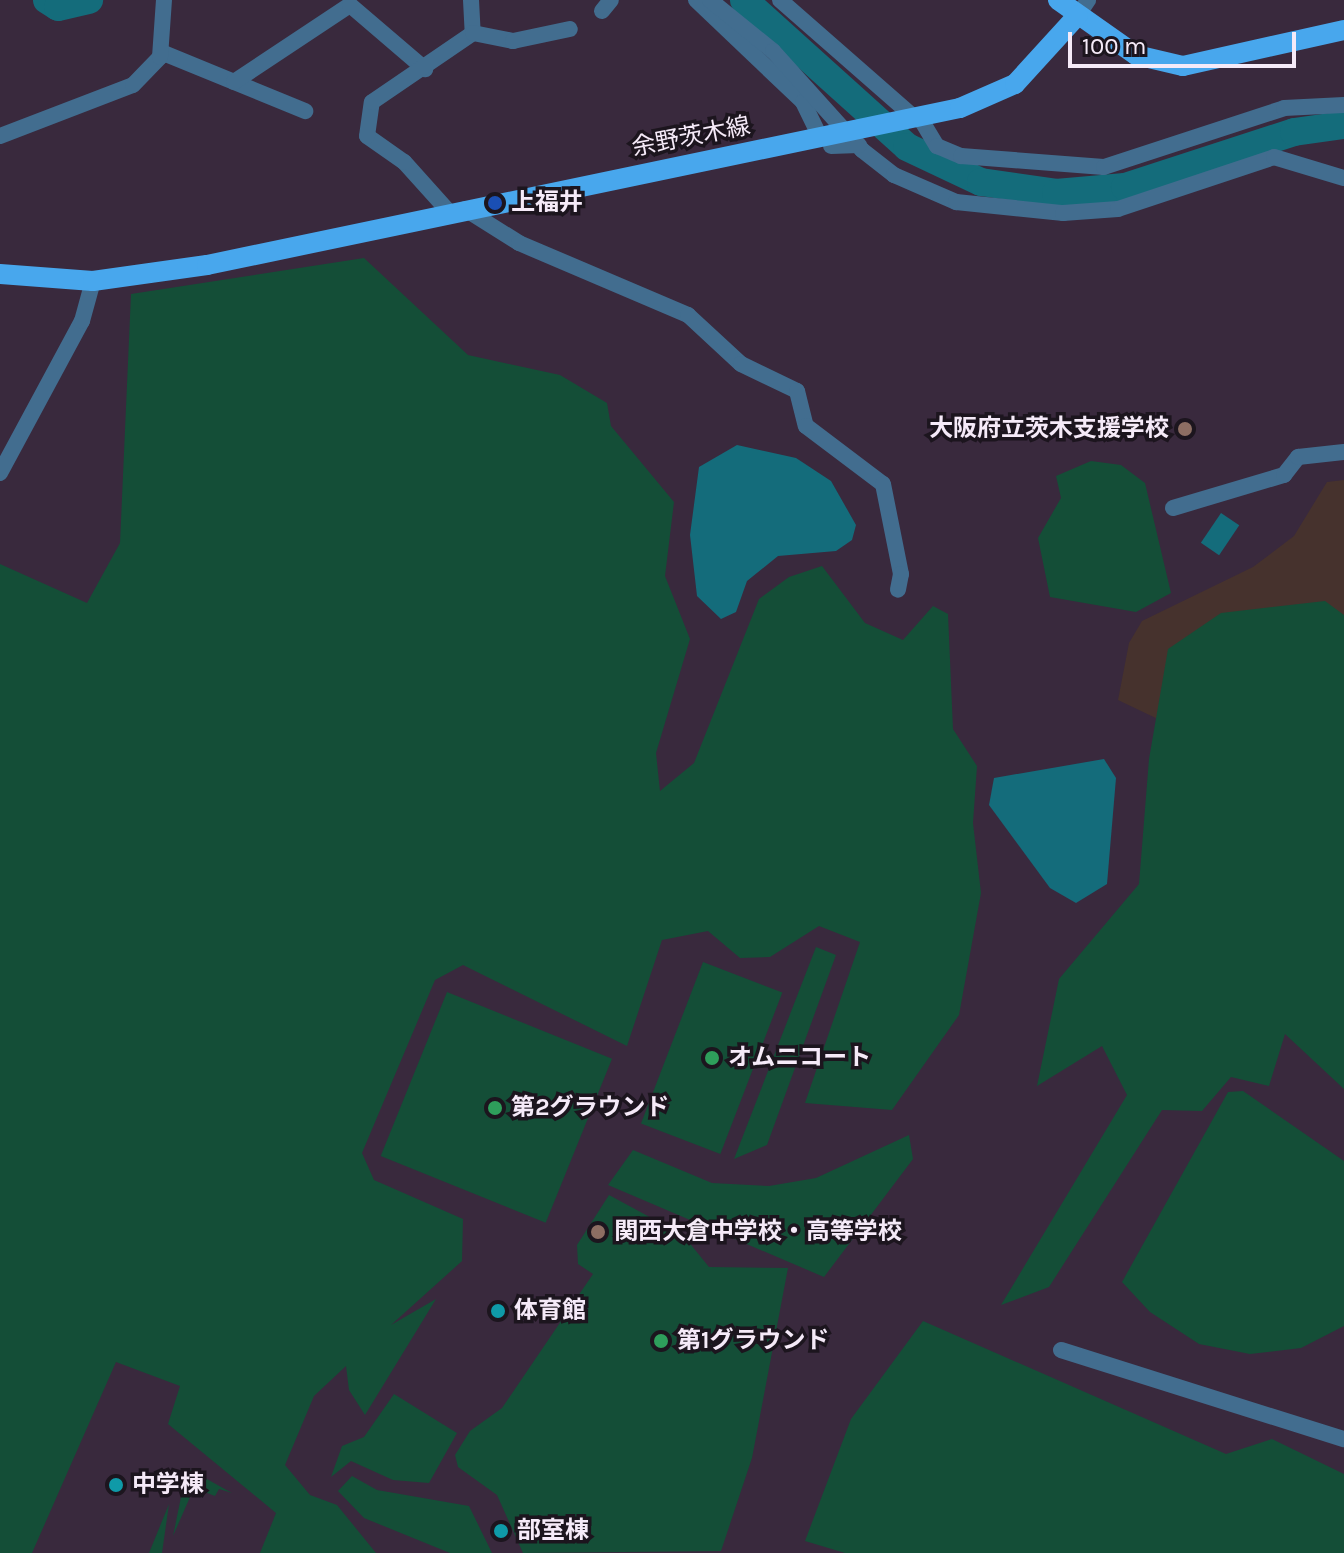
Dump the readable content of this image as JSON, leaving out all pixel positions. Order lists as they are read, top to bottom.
{
  "streets": {
    "main road": ["余野茨木線"]
  },
  "places": [
    "上福井",
    "大阪府立茨木支援学校",
    "オムニコート",
    "第2グラウンド",
    "関西大倉中学校・高等学校",
    "体育館",
    "第1グラウンド",
    "中学棟",
    "部室棟"
  ],
  "scale_bar": "100 m"
}
